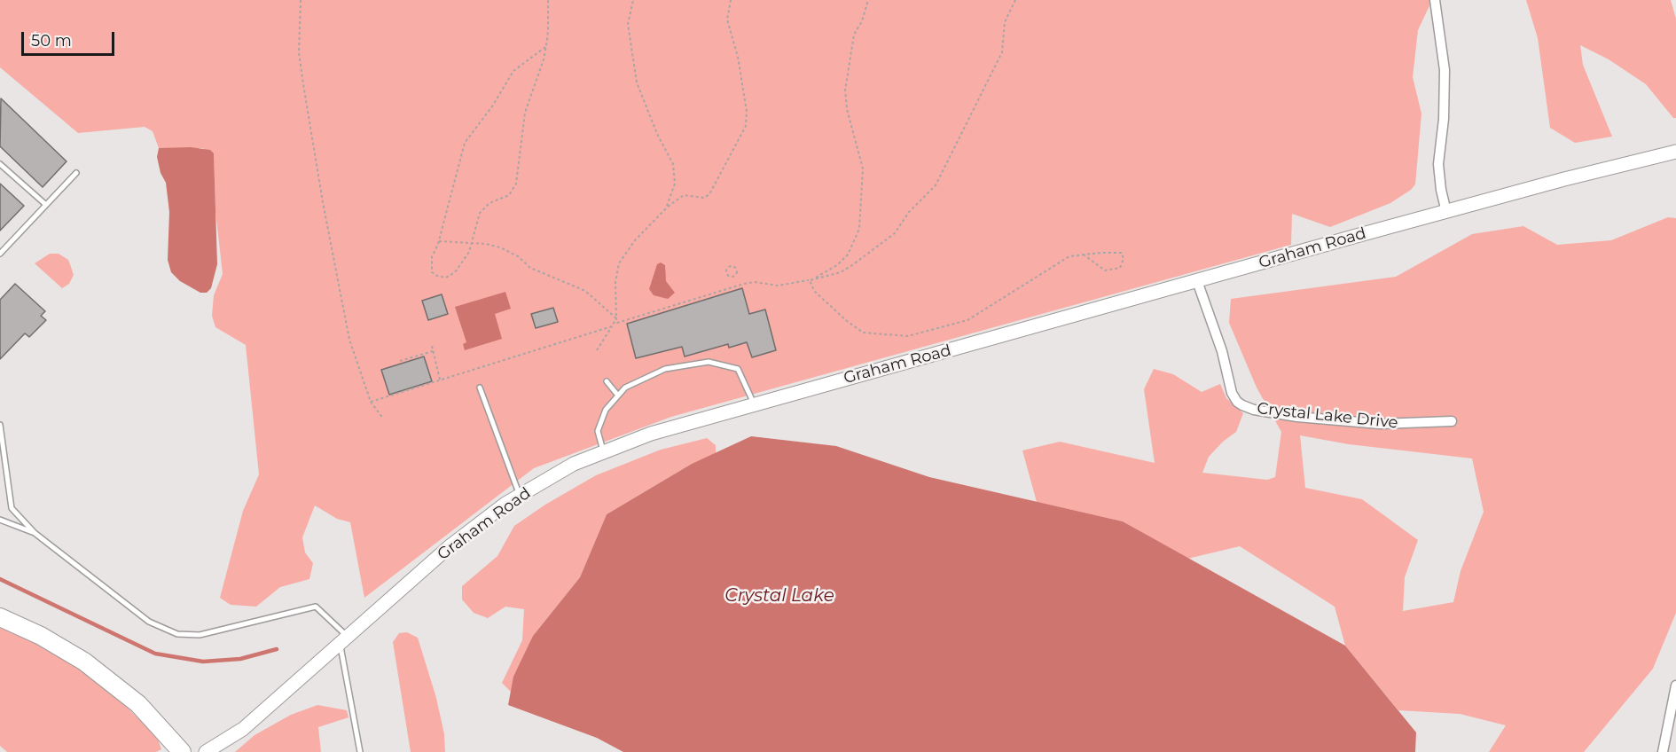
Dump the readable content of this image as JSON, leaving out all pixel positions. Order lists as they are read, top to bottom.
{
  "streets": {
    "main road": ["Graham Road"],
    "street": ["Crystal Lake Drive"]
  },
  "crossings": [
    ["Graham Road", "Crystal Lake Drive"]
  ],
  "water": ["Crystal Lake"],
  "scale_bar": "50 m"
}
